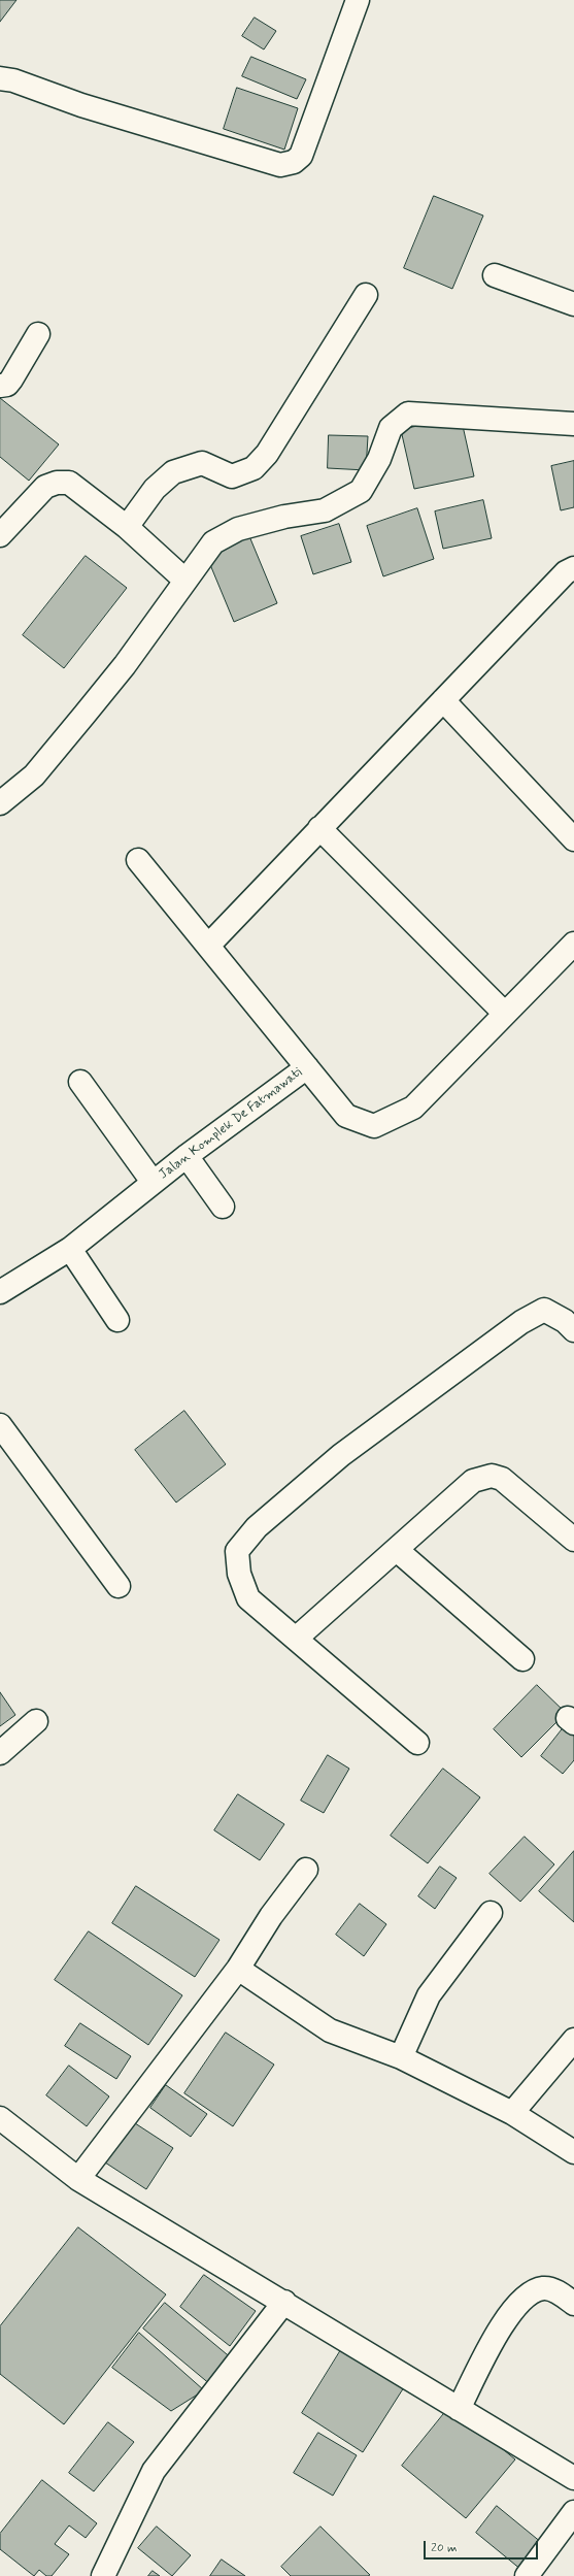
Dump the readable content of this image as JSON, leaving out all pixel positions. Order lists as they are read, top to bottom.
{
  "streets": {
    "street": ["Jalan Komplek De Fatmawati"]
  },
  "scale_bar": "20 m"
}
